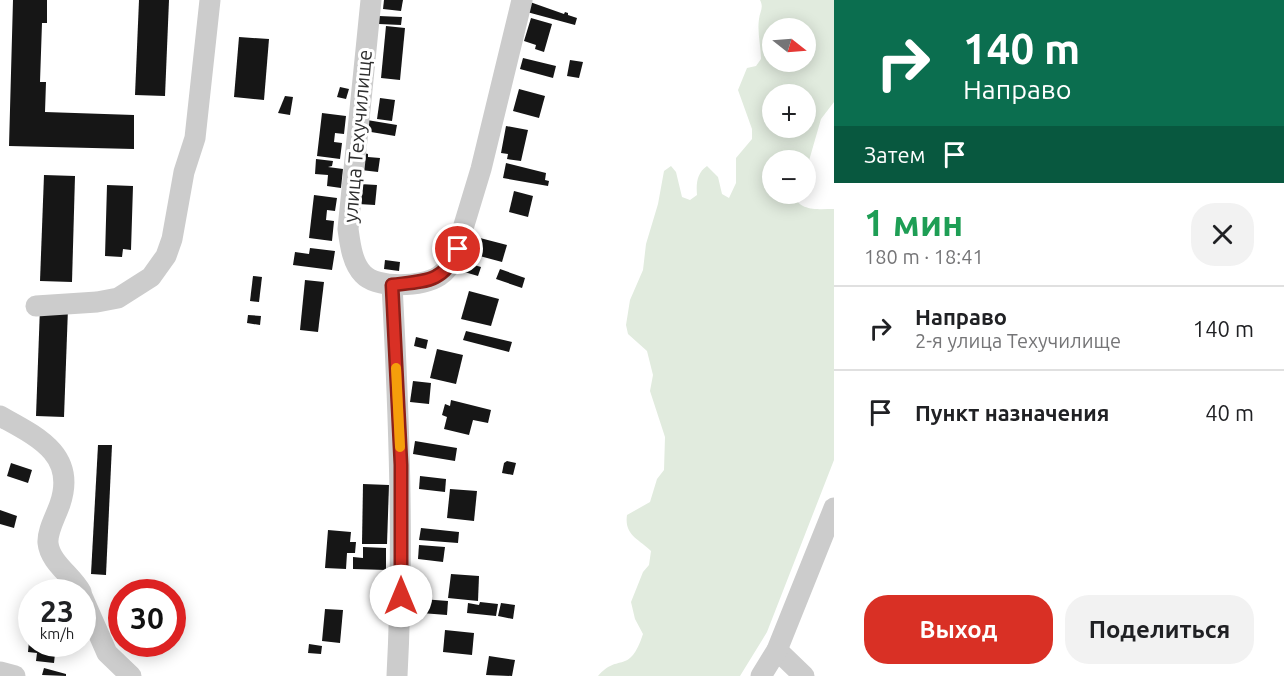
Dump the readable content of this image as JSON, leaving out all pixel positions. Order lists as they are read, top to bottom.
{
  "streets": {
    "street": ["улица Техучилище"]
  },
  "north": "right",
  "page": {
    "turn": ["140 m", "Направо"],
    "map_buttons": ["+", "−"],
    "then": "Затем",
    "heading": ["1 мин", "180 m · 18:41"],
    "list": [
      {
        "name": "Направо",
        "note": "2-я улица Техучилище",
        "value": "140 m"
      },
      {
        "name": "Пункт назначения",
        "value": "40 m"
      }
    ],
    "speed": "23 km/h",
    "limit": "30",
    "buttons": ["Выход", "Поделиться"]
  }
}
